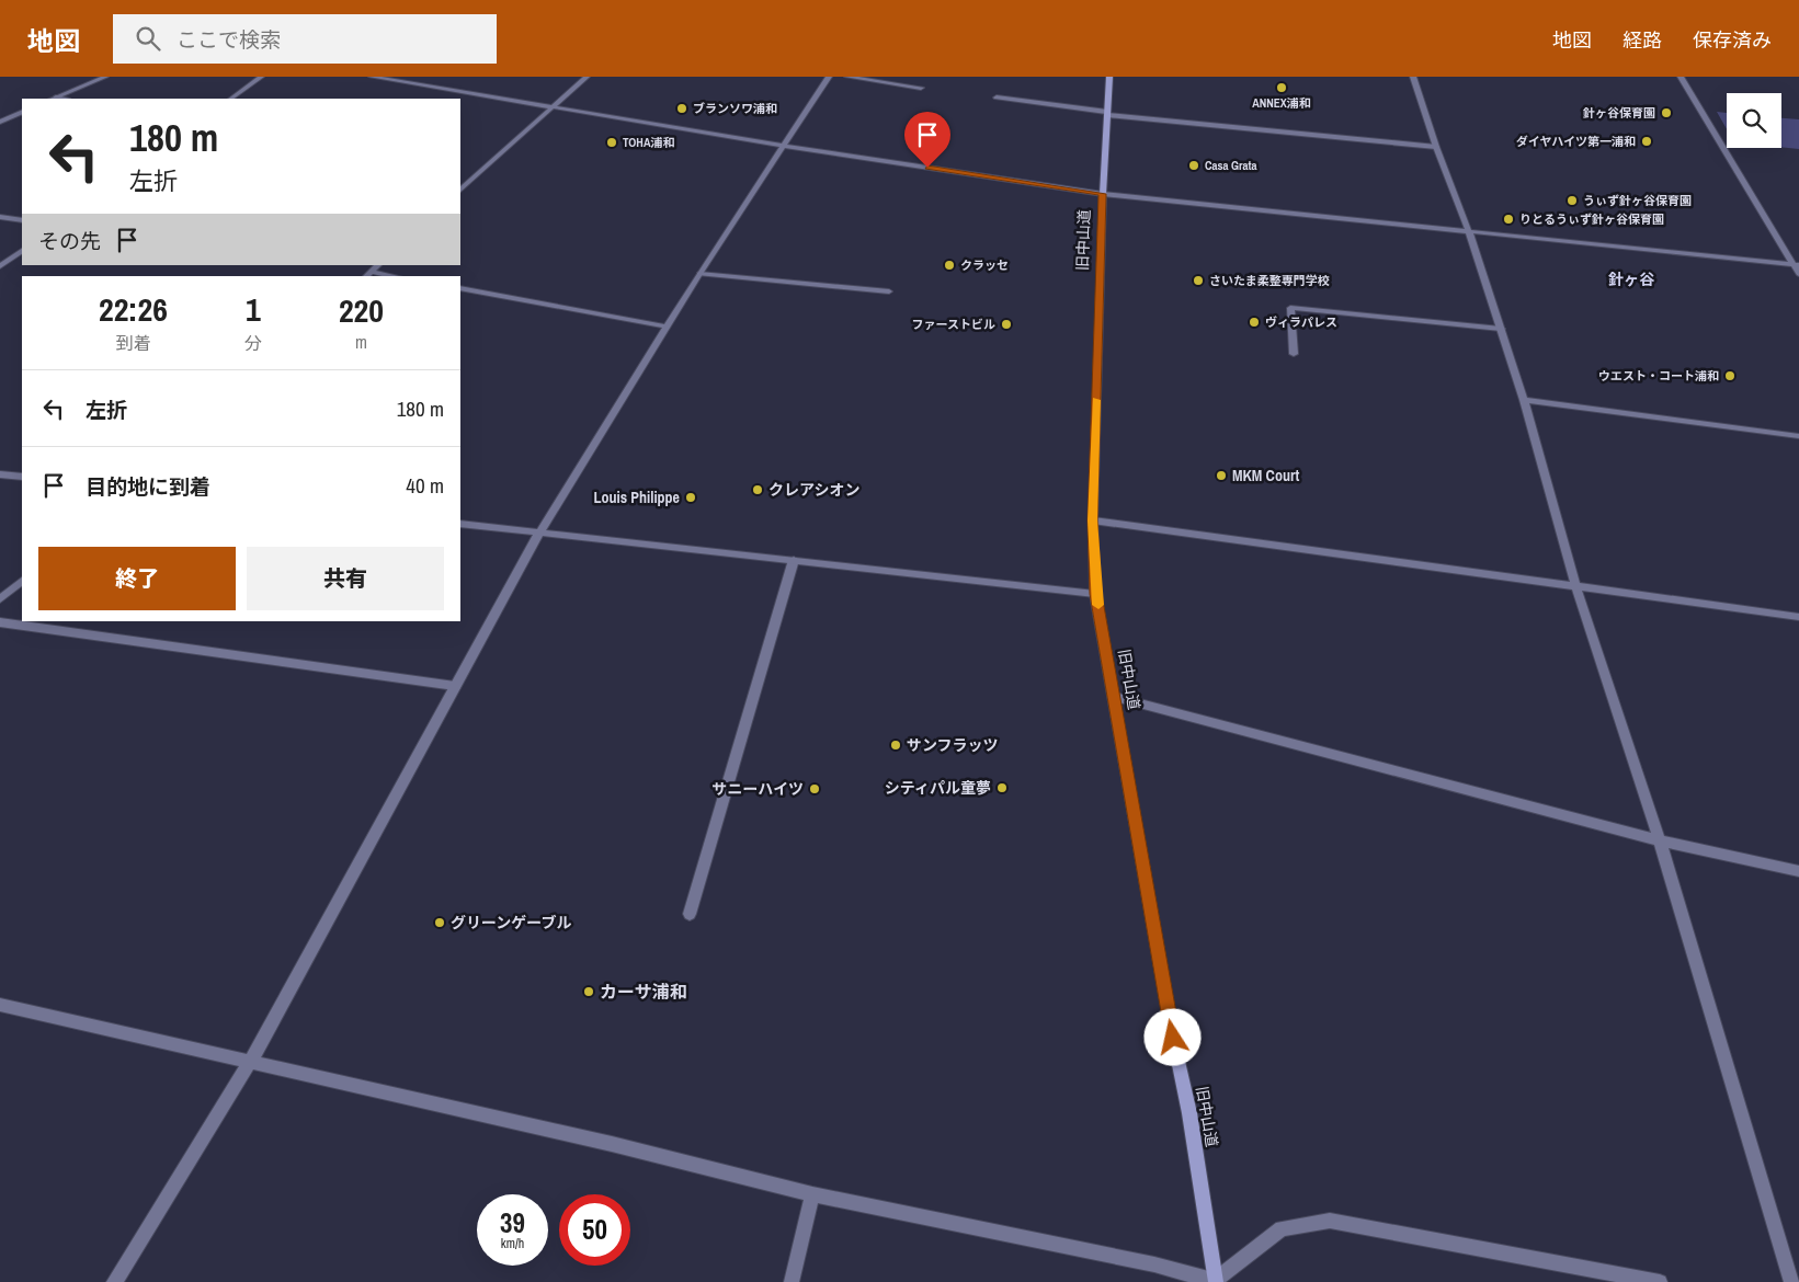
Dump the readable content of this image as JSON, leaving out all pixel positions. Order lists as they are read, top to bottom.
{
  "streets": {
    "main road": ["旧中山道"]
  },
  "districts": ["針ヶ谷"],
  "places": [
    "ANNEX浦和",
    "ブランソワ浦和",
    "針ヶ谷保育園",
    "ダイヤハイツ第一浦和",
    "TOHA浦和",
    "Casa Grata",
    "うぃず針ヶ谷保育園",
    "りとるうぃず針ヶ谷保育園",
    "クラッセ",
    "さいたま柔整専門学校",
    "ヴィラパレス",
    "ファーストビル",
    "ウエスト・コート浦和",
    "MKM Court",
    "クレアシオン",
    "Louis Philippe",
    "サンフラッツ",
    "シティパル童夢",
    "サニーハイツ",
    "グリーンゲーブル",
    "カーサ浦和"
  ],
  "page": {
    "header": "地図",
    "search": "ここで検索",
    "nav": ["地図", "経路", "保存済み"],
    "turn": ["180 m", "左折"],
    "then": "その先",
    "eta": [
      "22:26",
      "到着",
      "1",
      "分",
      "220",
      "m"
    ],
    "list": [
      {
        "name": "左折",
        "value": "180 m"
      },
      {
        "name": "目的地に到着",
        "value": "40 m"
      }
    ],
    "buttons": ["終了", "共有"],
    "speed": "39 km/h",
    "limit": "50"
  }
}
